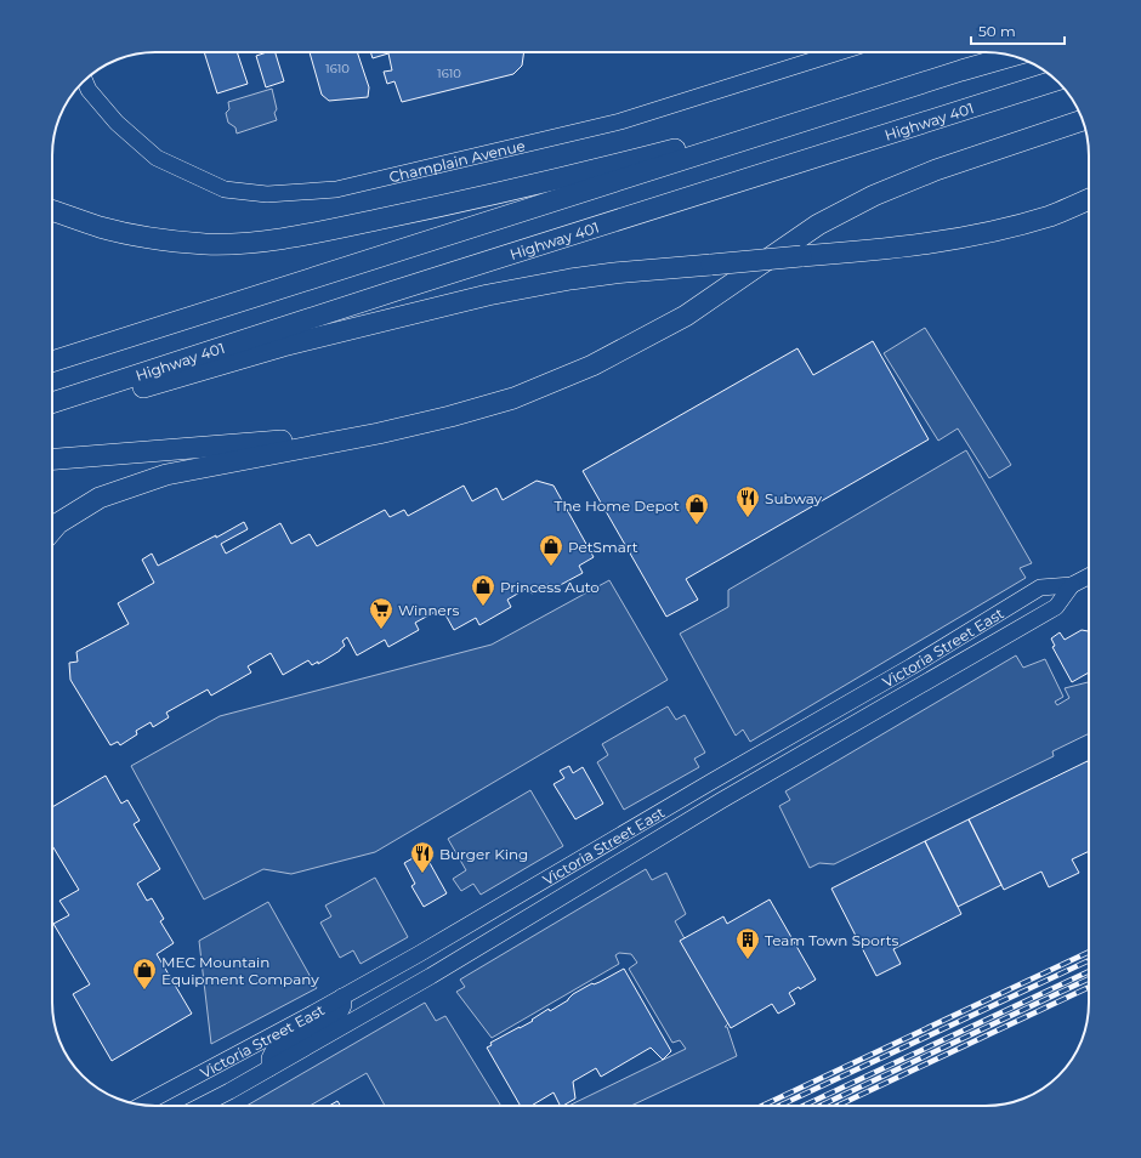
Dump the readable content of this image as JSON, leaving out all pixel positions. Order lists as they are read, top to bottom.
{
  "streets": {
    "highway": ["Highway 401"],
    "main road": ["Champlain Avenue", "Victoria Street East"]
  },
  "places": {
    "restaurant": ["Subway", "Burger King"],
    "shop": [
      "The Home Depot",
      "PetSmart",
      "Princess Auto",
      "MEC Mountain Equipment Company"
    ],
    "supermarket": ["Winners"],
    "building": ["Team Town Sports"]
  },
  "house_numbers": ["1610", "1610"],
  "scale_bar": "50 m"
}
